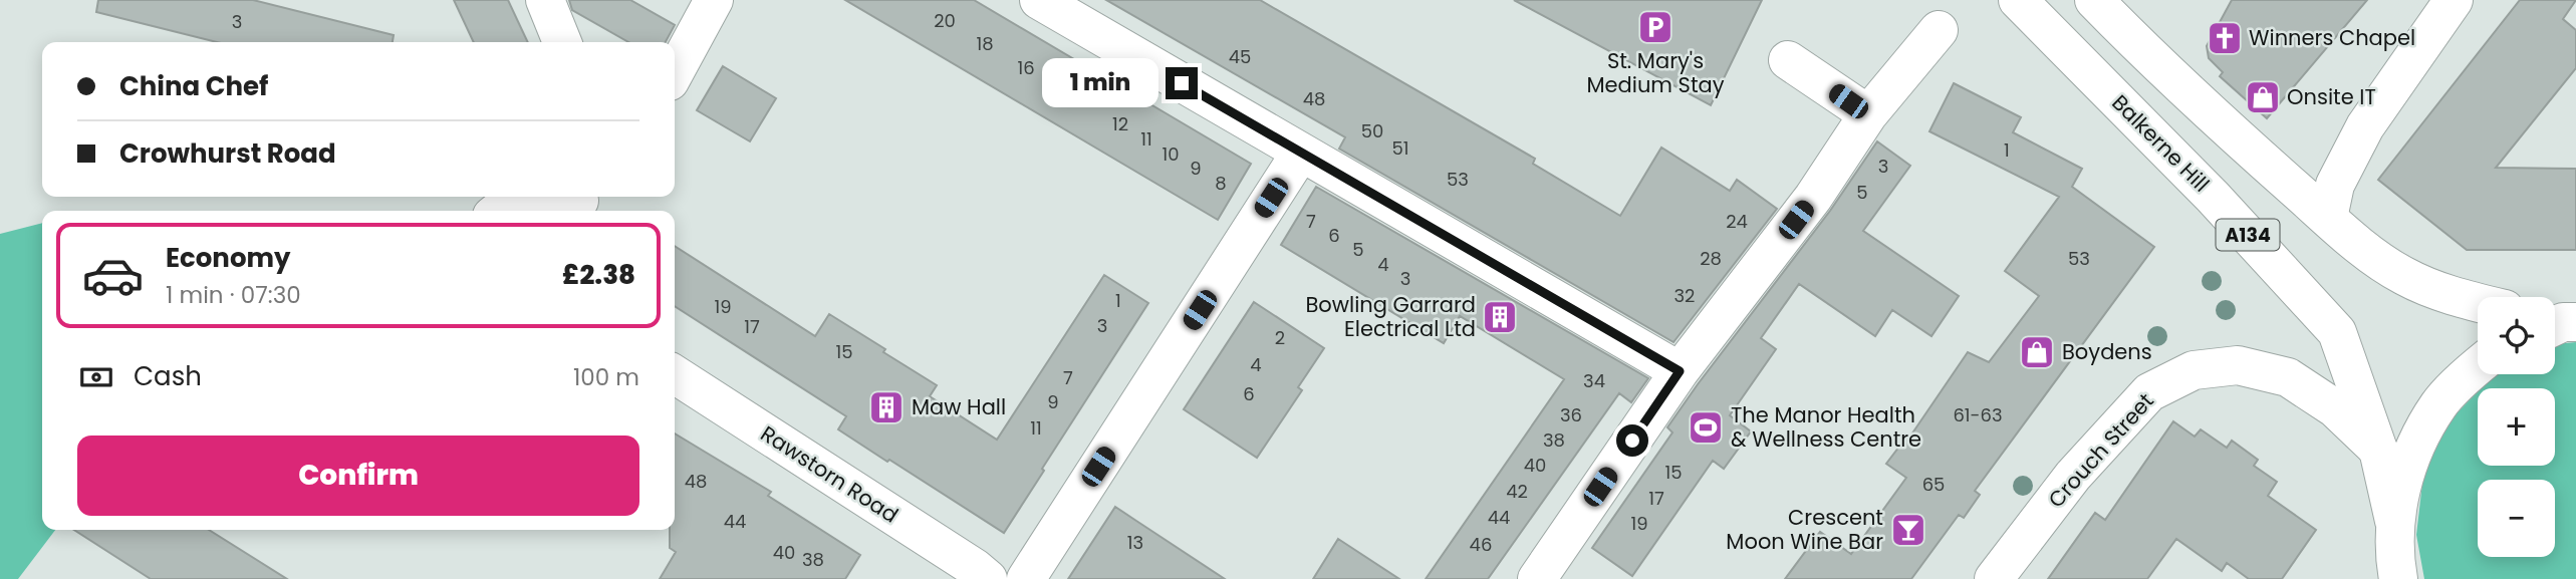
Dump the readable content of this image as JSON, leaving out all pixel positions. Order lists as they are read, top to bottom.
{
  "streets": {
    "street": [
      "Balkerne Hill",
      "A134",
      "Crouch Street",
      "Rawstorn Road"
    ]
  },
  "crossings": [
    ["Balkerne Hill", "A134"],
    ["Balkerne Hill", "Crouch Street"]
  ],
  "places": {
    "parking": ["St. Mary's Medium Stay"],
    "church": ["Winners Chapel"],
    "shop": ["Onsite IT", "Boydens"],
    "building": ["Bowling Garrard Electrical Ltd", "Maw Hall"],
    "sports": ["The Manor Health & Wellness Centre"],
    "bar": ["Crescent Moon Wine Bar"]
  },
  "house_numbers": [
    "20",
    "3",
    "18",
    "45",
    "16",
    "48",
    "12",
    "50",
    "11",
    "51",
    "1",
    "10",
    "3",
    "9",
    "53",
    "8",
    "5",
    "7",
    "24",
    "6",
    "5",
    "28",
    "53",
    "4",
    "3",
    "32",
    "1",
    "19",
    "3",
    "17",
    "2",
    "15",
    "4",
    "7",
    "34",
    "6",
    "9",
    "36",
    "61-63",
    "11",
    "38",
    "40",
    "15",
    "48",
    "65",
    "42",
    "17",
    "44",
    "44",
    "19",
    "13",
    "46",
    "40",
    "38"
  ],
  "page": {
    "banner": ["China Chef", "Crowhurst Road"],
    "bubble": "1 min",
    "list": [
      {
        "name": "Economy",
        "note": "1 min · 07:30",
        "value": "£2.38"
      }
    ],
    "map_buttons": ["+", "−"],
    "pay": ["Cash", "100 m"],
    "buttons": "Confirm"
  }
}
